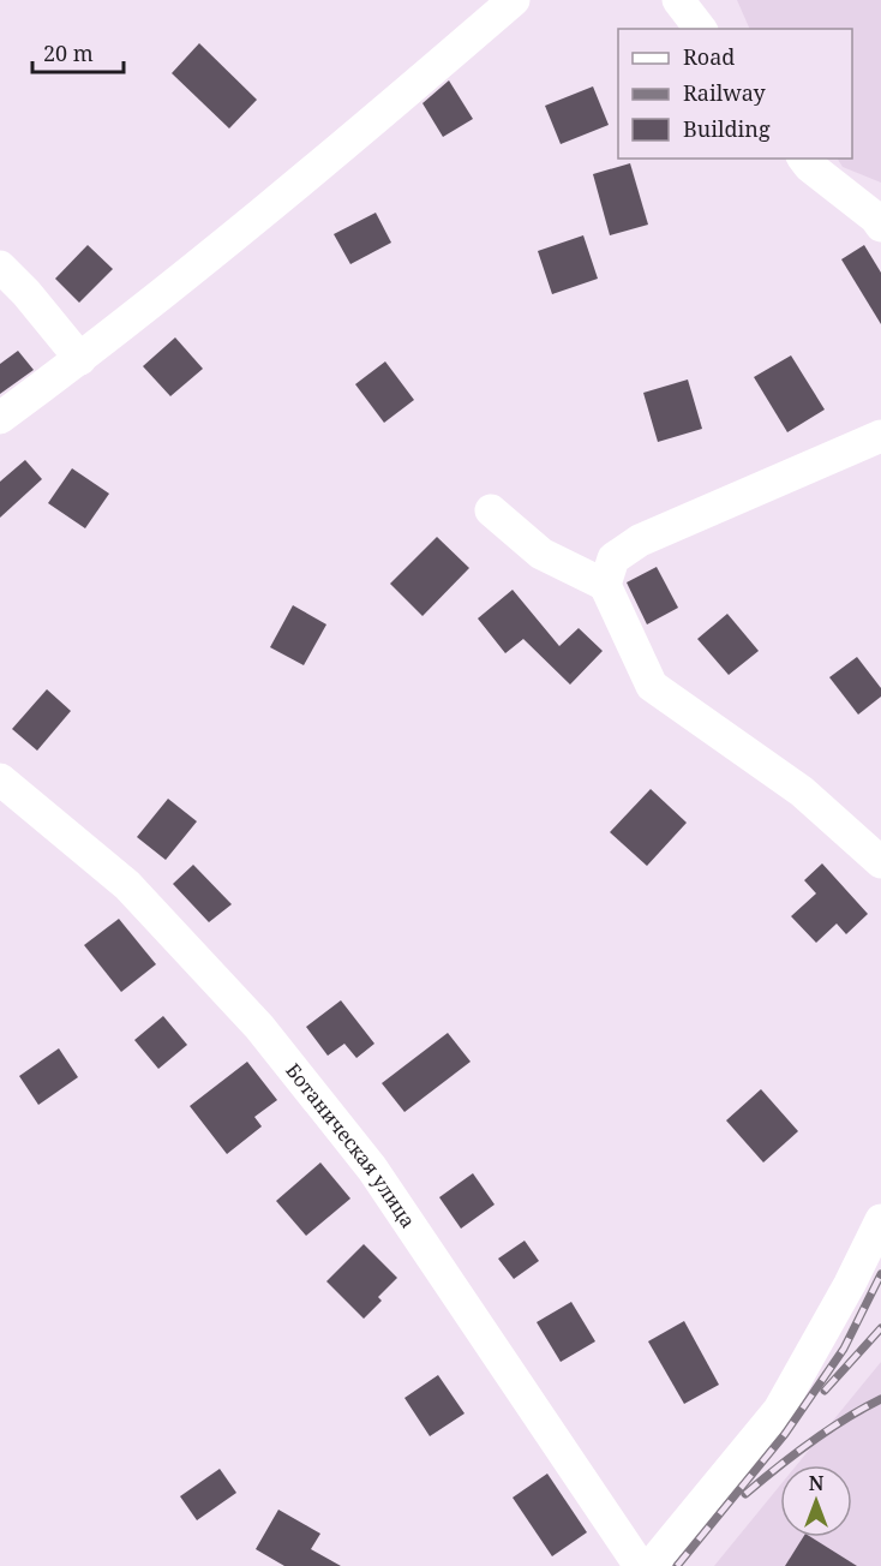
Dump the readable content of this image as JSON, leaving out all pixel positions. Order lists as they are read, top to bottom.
{
  "streets": {
    "street": ["Ботаническая улица"]
  },
  "legend": ["Road", "Railway", "Building"],
  "scale_bar": "20 m",
  "north": "top"
}
